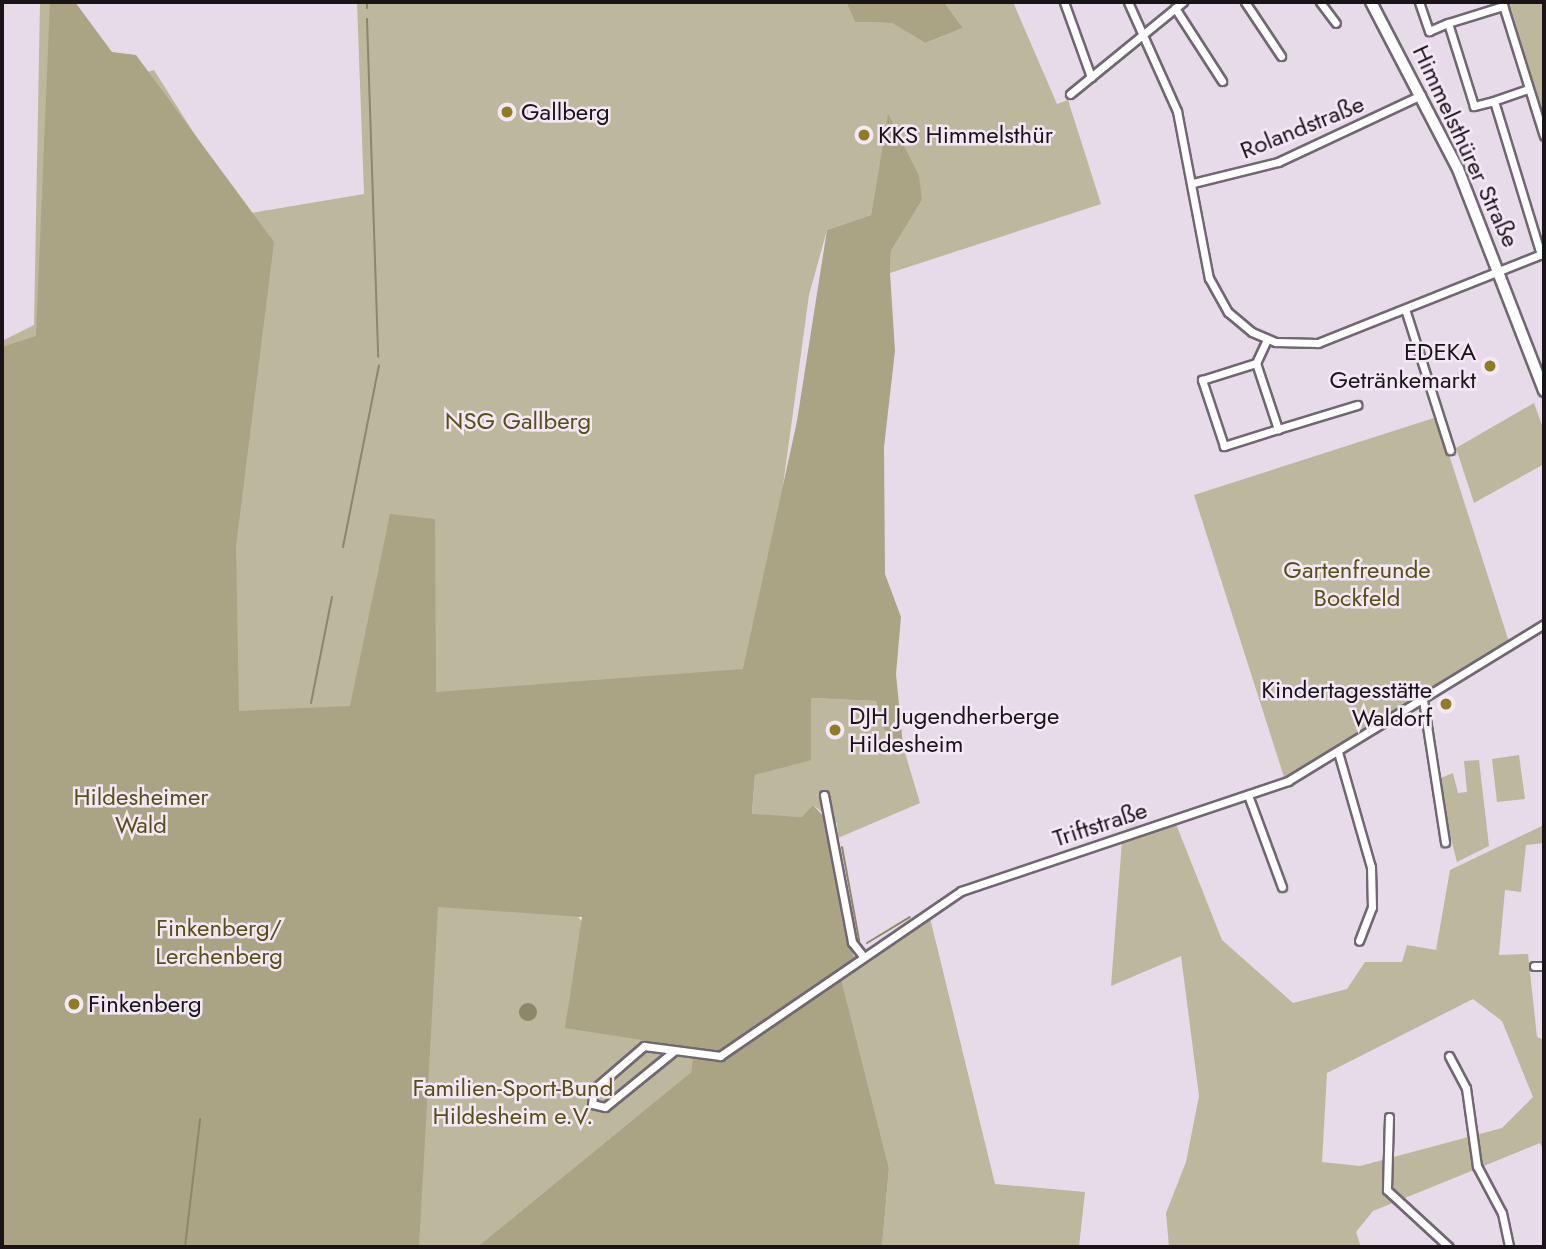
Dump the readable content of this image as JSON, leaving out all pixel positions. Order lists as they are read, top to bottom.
{
  "streets": {
    "street": ["Rolandstraße", "Himmelsthürer Straße", "Triftstraße"]
  },
  "crossings": [
    ["Rolandstraße", "Himmelsthürer Straße"]
  ],
  "parks": [
    "NSG Gallberg",
    "Gartenfreunde Bockfeld",
    "Hildesheimer Wald",
    "Finkenberg/ Lerchenberg",
    "Familien-Sport-Bund Hildesheim e.V."
  ],
  "places": [
    "Gallberg",
    "KKS Himmelsthür",
    "EDEKA Getränkemarkt",
    "Kindertagesstätte Waldorf",
    "DJH Jugendherberge Hildesheim",
    "Finkenberg"
  ]
}
